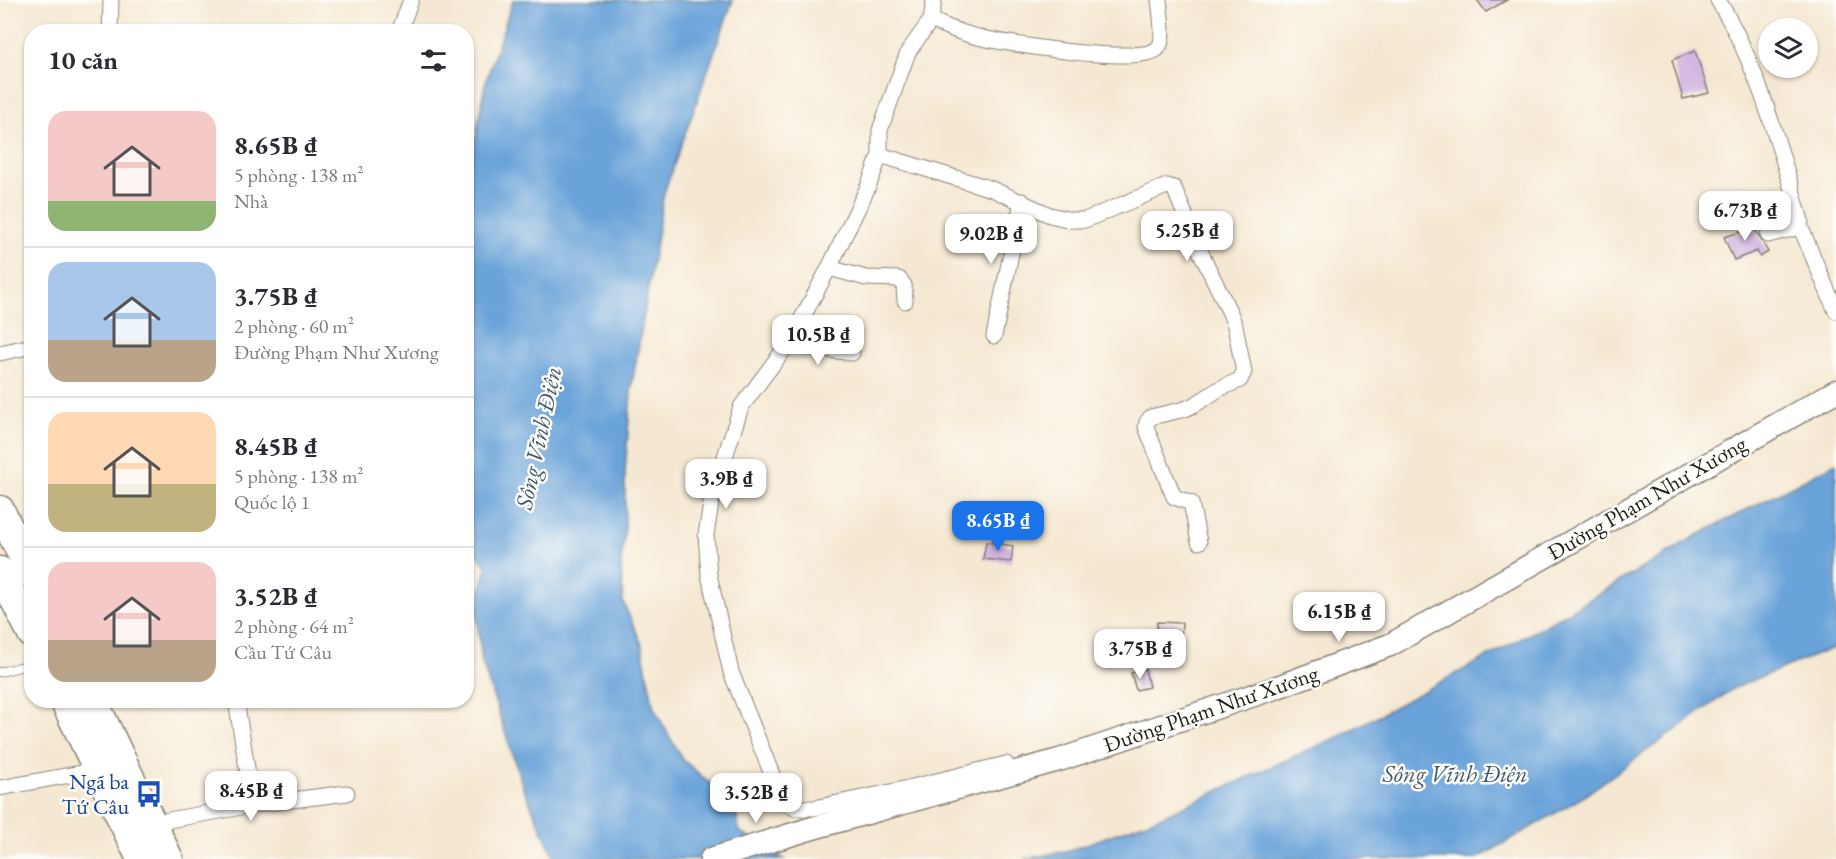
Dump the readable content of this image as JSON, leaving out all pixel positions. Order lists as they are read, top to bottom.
{
  "streets": {
    "main road": ["Đường Phạm Như Xương"]
  },
  "water": ["Sông Vĩnh Điện"],
  "places": {
    "bus stop": ["Ngã ba Tứ Câu"]
  },
  "page": {
    "heading": "10 căn",
    "list": [
      {
        "name": "8.65B ₫",
        "note": "5 phòng · 138 m² · Nhà"
      },
      {
        "name": "3.75B ₫",
        "note": "2 phòng · 60 m² · Đường Phạm Như Xương"
      },
      {
        "name": "8.45B ₫",
        "note": "5 phòng · 138 m² · Quốc lộ 1"
      },
      {
        "name": "3.52B ₫",
        "note": "2 phòng · 64 m² · Cầu Tứ Câu"
      }
    ],
    "price": [
      "6.73B ₫",
      "5.25B ₫",
      "9.02B ₫",
      "10.5B ₫",
      "3.9B ₫",
      "8.65B ₫",
      "6.15B ₫",
      "3.75B ₫",
      "8.45B ₫",
      "3.52B ₫"
    ]
  }
}
